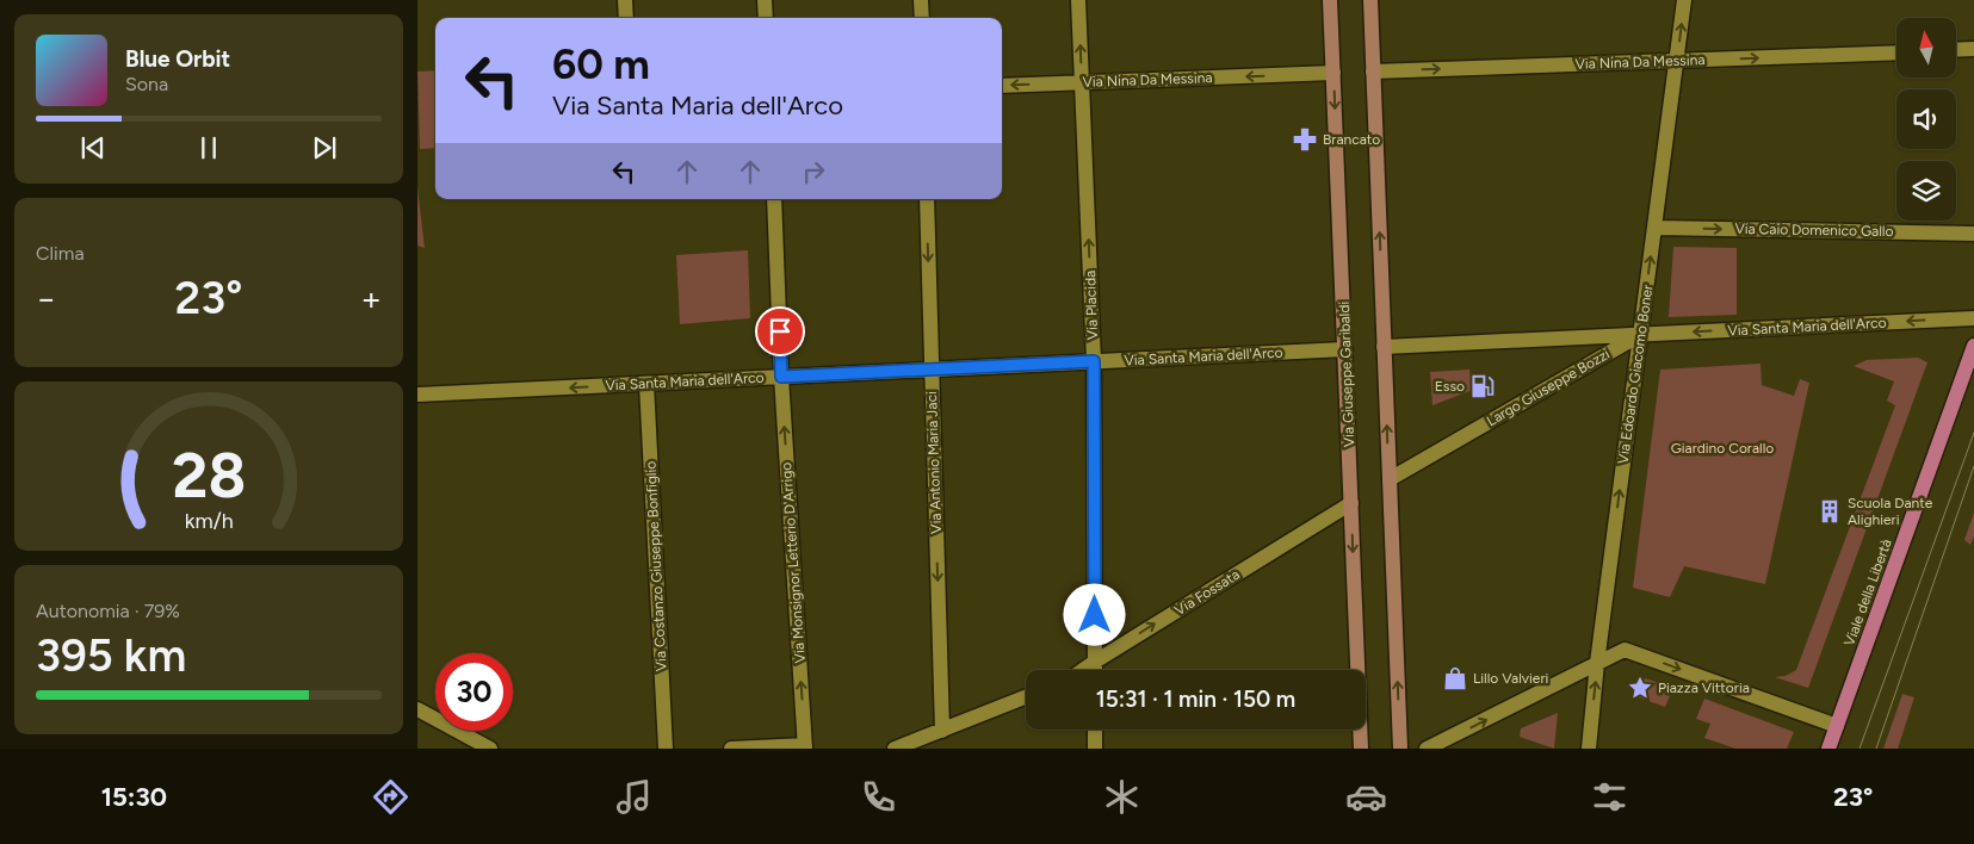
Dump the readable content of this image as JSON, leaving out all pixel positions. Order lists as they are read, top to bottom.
{
  "streets": {
    "main road": ["Via Giuseppe Garibaldi", "Viale della Libertà"],
    "street": [
      "Via Nina Da Messina",
      "Via Caio Domenico Gallo",
      "Via Placida",
      "Via Santa Maria dell'Arco",
      "Via Edoardo Giacomo Boner",
      "Largo Giuseppe Bozzi",
      "Via Antonio Maria Jaci",
      "Via Monsignor Letterio D'Arrigo",
      "Via Costanzo Giuseppe Bonfiglio",
      "Via Fossata"
    ]
  },
  "crossings": [
    ["Via Nina Da Messina", "Via Placida"],
    ["Via Nina Da Messina", "Via Giuseppe Garibaldi"],
    ["Via Nina Da Messina", "Via Edoardo Giacomo Boner"],
    ["Via Caio Domenico Gallo", "Via Edoardo Giacomo Boner"],
    ["Via Placida", "Via Santa Maria dell'Arco"],
    ["Via Placida", "Via Fossata"],
    ["Via Santa Maria dell'Arco", "Via Giuseppe Garibaldi"],
    ["Via Santa Maria dell'Arco", "Via Edoardo Giacomo Boner"],
    ["Via Santa Maria dell'Arco", "Largo Giuseppe Bozzi"],
    ["Via Santa Maria dell'Arco", "Via Antonio Maria Jaci"],
    ["Via Santa Maria dell'Arco", "Via Monsignor Letterio D'Arrigo"],
    ["Via Santa Maria dell'Arco", "Via Costanzo Giuseppe Bonfiglio"],
    ["Via Giuseppe Garibaldi", "Via Fossata"],
    ["Via Edoardo Giacomo Boner", "Largo Giuseppe Bozzi"]
  ],
  "one_way": [
    "Via Caio Domenico Gallo",
    "Via Placida",
    "Via Santa Maria dell'Arco",
    "Via Edoardo Giacomo Boner",
    "Via Antonio Maria Jaci",
    "Via Monsignor Letterio D'Arrigo",
    "Via Fossata"
  ],
  "parks": ["Giardino Corallo"],
  "places": {
    "pharmacy": ["Brancato"],
    "fuel station": ["Esso"],
    "building": ["Scuola Dante Alighieri"],
    "shop": ["Lillo Valvieri"],
    "place": ["Piazza Vittoria"]
  },
  "north": "top",
  "page": {
    "turn": ["60 m", "Via Santa Maria dell'Arco"],
    "song": ["Blue Orbit", "Sona"],
    "tile": [
      "Clima",
      ["Autonomia · 79%", "395 km"]
    ],
    "heat": ["−", "23°", "+"],
    "limit": "30",
    "trip": "15:31 · 1 min · 150 m",
    "tabs": ["15:30", "23°"],
    "gauge": ["28", "km/h"]
  }
}
